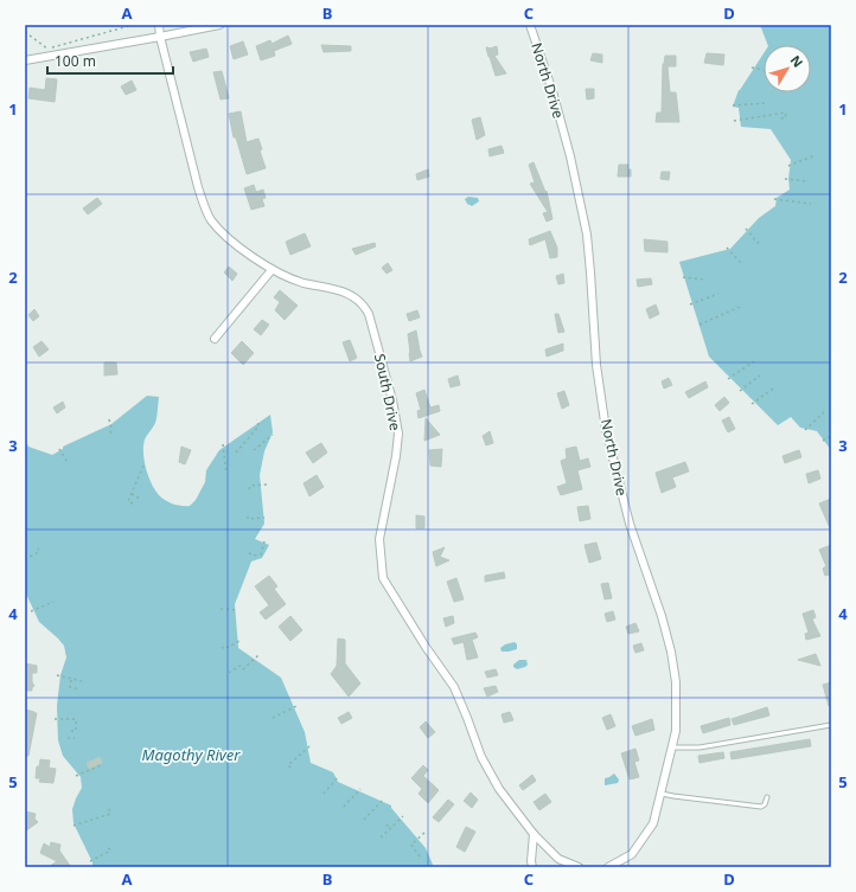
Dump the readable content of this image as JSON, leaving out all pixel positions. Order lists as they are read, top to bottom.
{
  "streets": {
    "street": ["North Drive", "South Drive"]
  },
  "water": ["Magothy River"],
  "scale_bar": "100 m",
  "north": "top right",
  "grid": {
    "columns": [
      "A",
      "B",
      "C",
      "D"
    ],
    "rows": [
      "1",
      "2",
      "3",
      "4",
      "5"
    ]
  }
}
